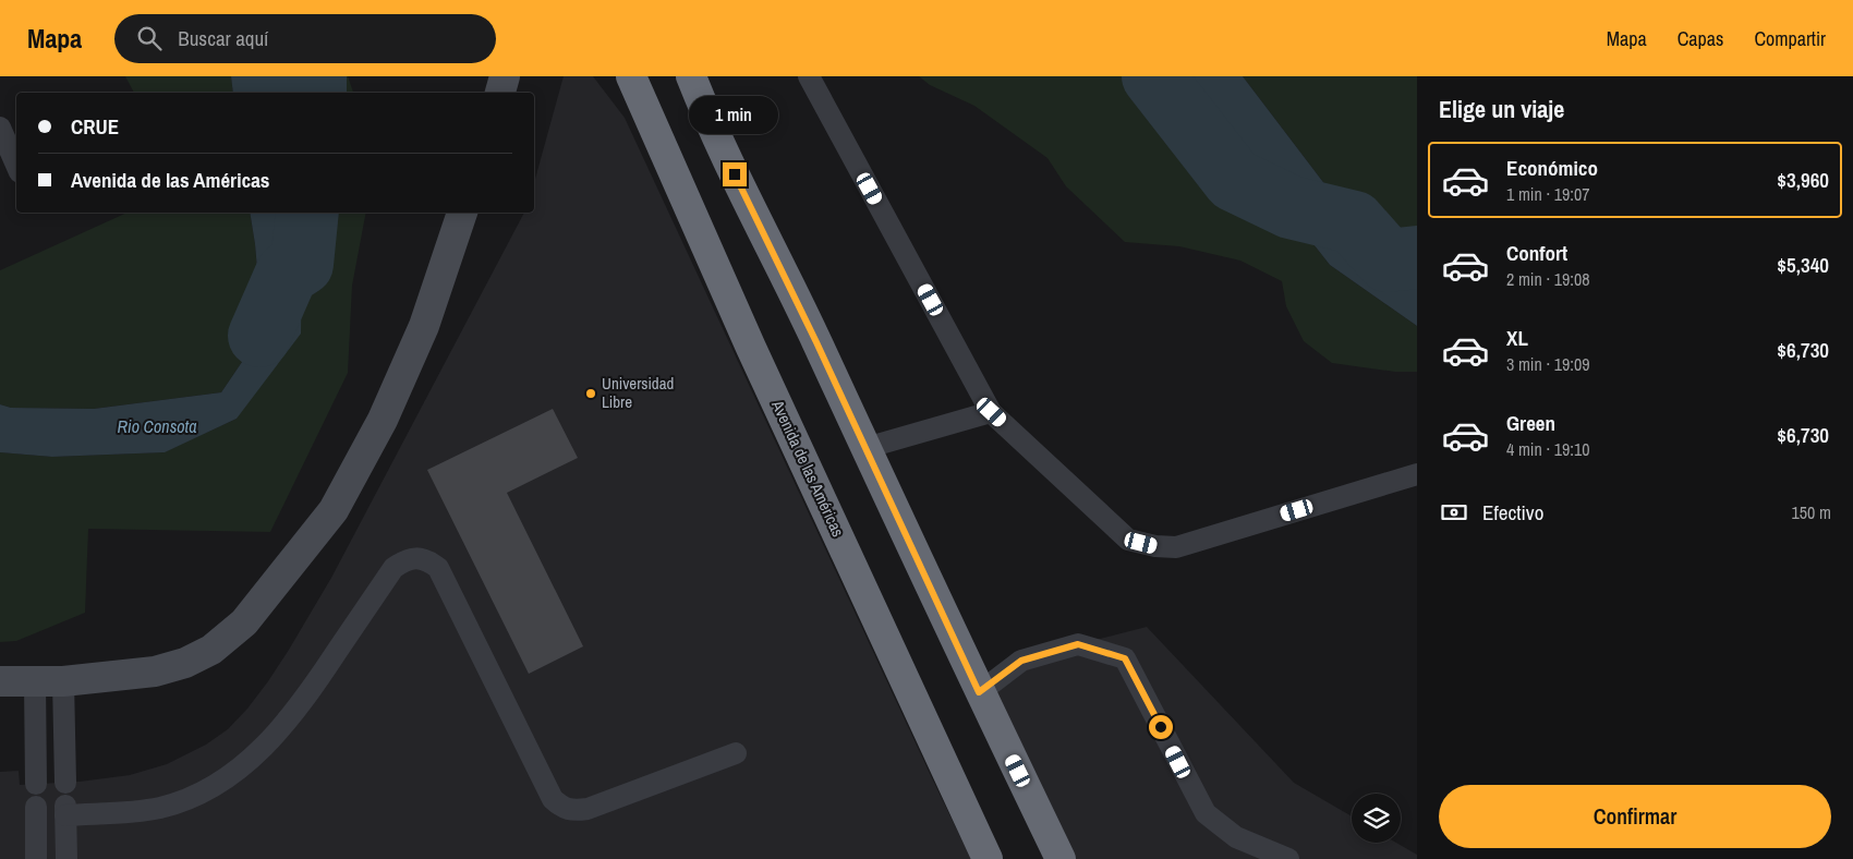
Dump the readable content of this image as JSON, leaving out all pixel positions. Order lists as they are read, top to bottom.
{
  "streets": {
    "highway": ["Avenida de las Américas"]
  },
  "water": ["Rio Consota"],
  "places": ["Universidad Libre"],
  "page": {
    "header": "Mapa",
    "search": "Buscar aquí",
    "nav": ["Mapa", "Capas", "Compartir"],
    "heading": "Elige un viaje",
    "banner": ["CRUE", "Avenida de las Américas"],
    "bubble": "1 min",
    "list": [
      {
        "name": "Económico",
        "note": "1 min · 19:07",
        "value": "$3,960"
      },
      {
        "name": "Confort",
        "note": "2 min · 19:08",
        "value": "$5,340"
      },
      {
        "name": "XL",
        "note": "3 min · 19:09",
        "value": "$6,730"
      },
      {
        "name": "Green",
        "note": "4 min · 19:10",
        "value": "$6,730"
      }
    ],
    "pay": ["Efectivo", "150 m"],
    "buttons": "Confirmar"
  }
}
